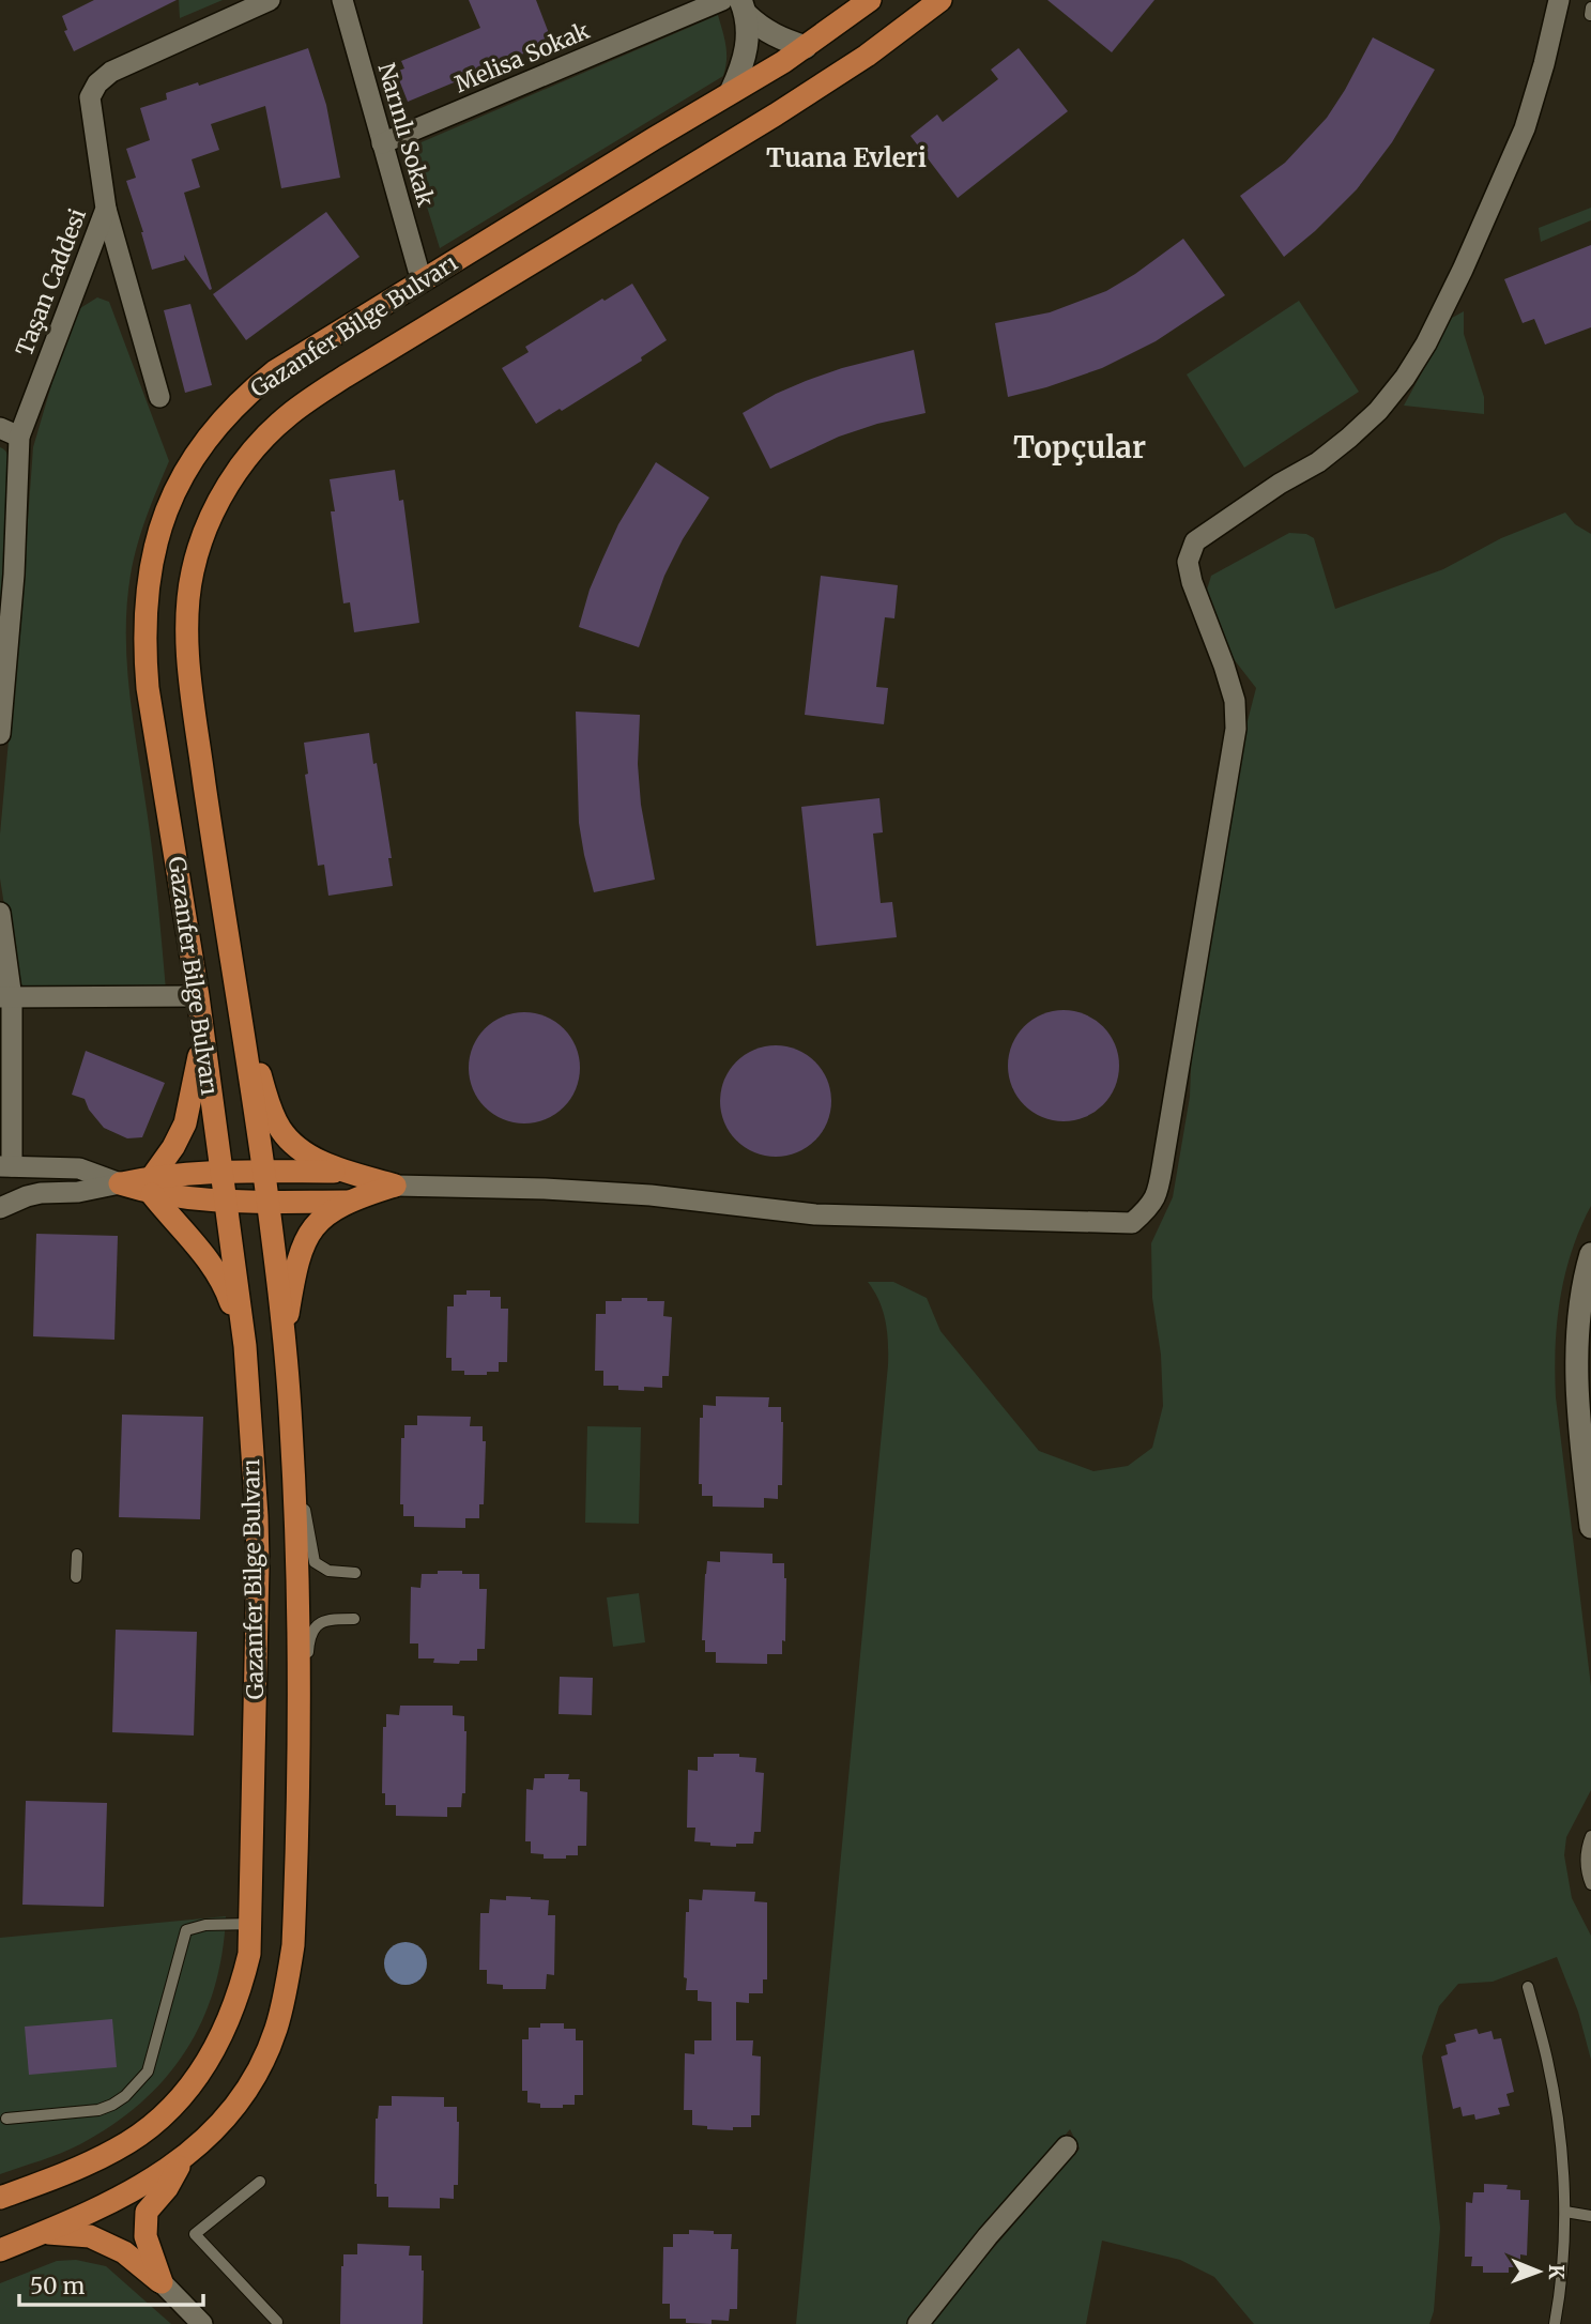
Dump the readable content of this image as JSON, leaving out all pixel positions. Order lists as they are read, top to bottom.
{
  "streets": {
    "main road": ["Gazanfer Bilge Bulvarı"],
    "street": ["Melisa Sokak", "Narınlı Sokak", "Taşan Caddesi"]
  },
  "crossings": [
    ["Melisa Sokak", "Narınlı Sokak"],
    ["Narınlı Sokak", "Gazanfer Bilge Bulvarı"]
  ],
  "districts": ["Tuana Evleri", "Topçular"],
  "scale_bar": "50 m",
  "north": "right"
}
